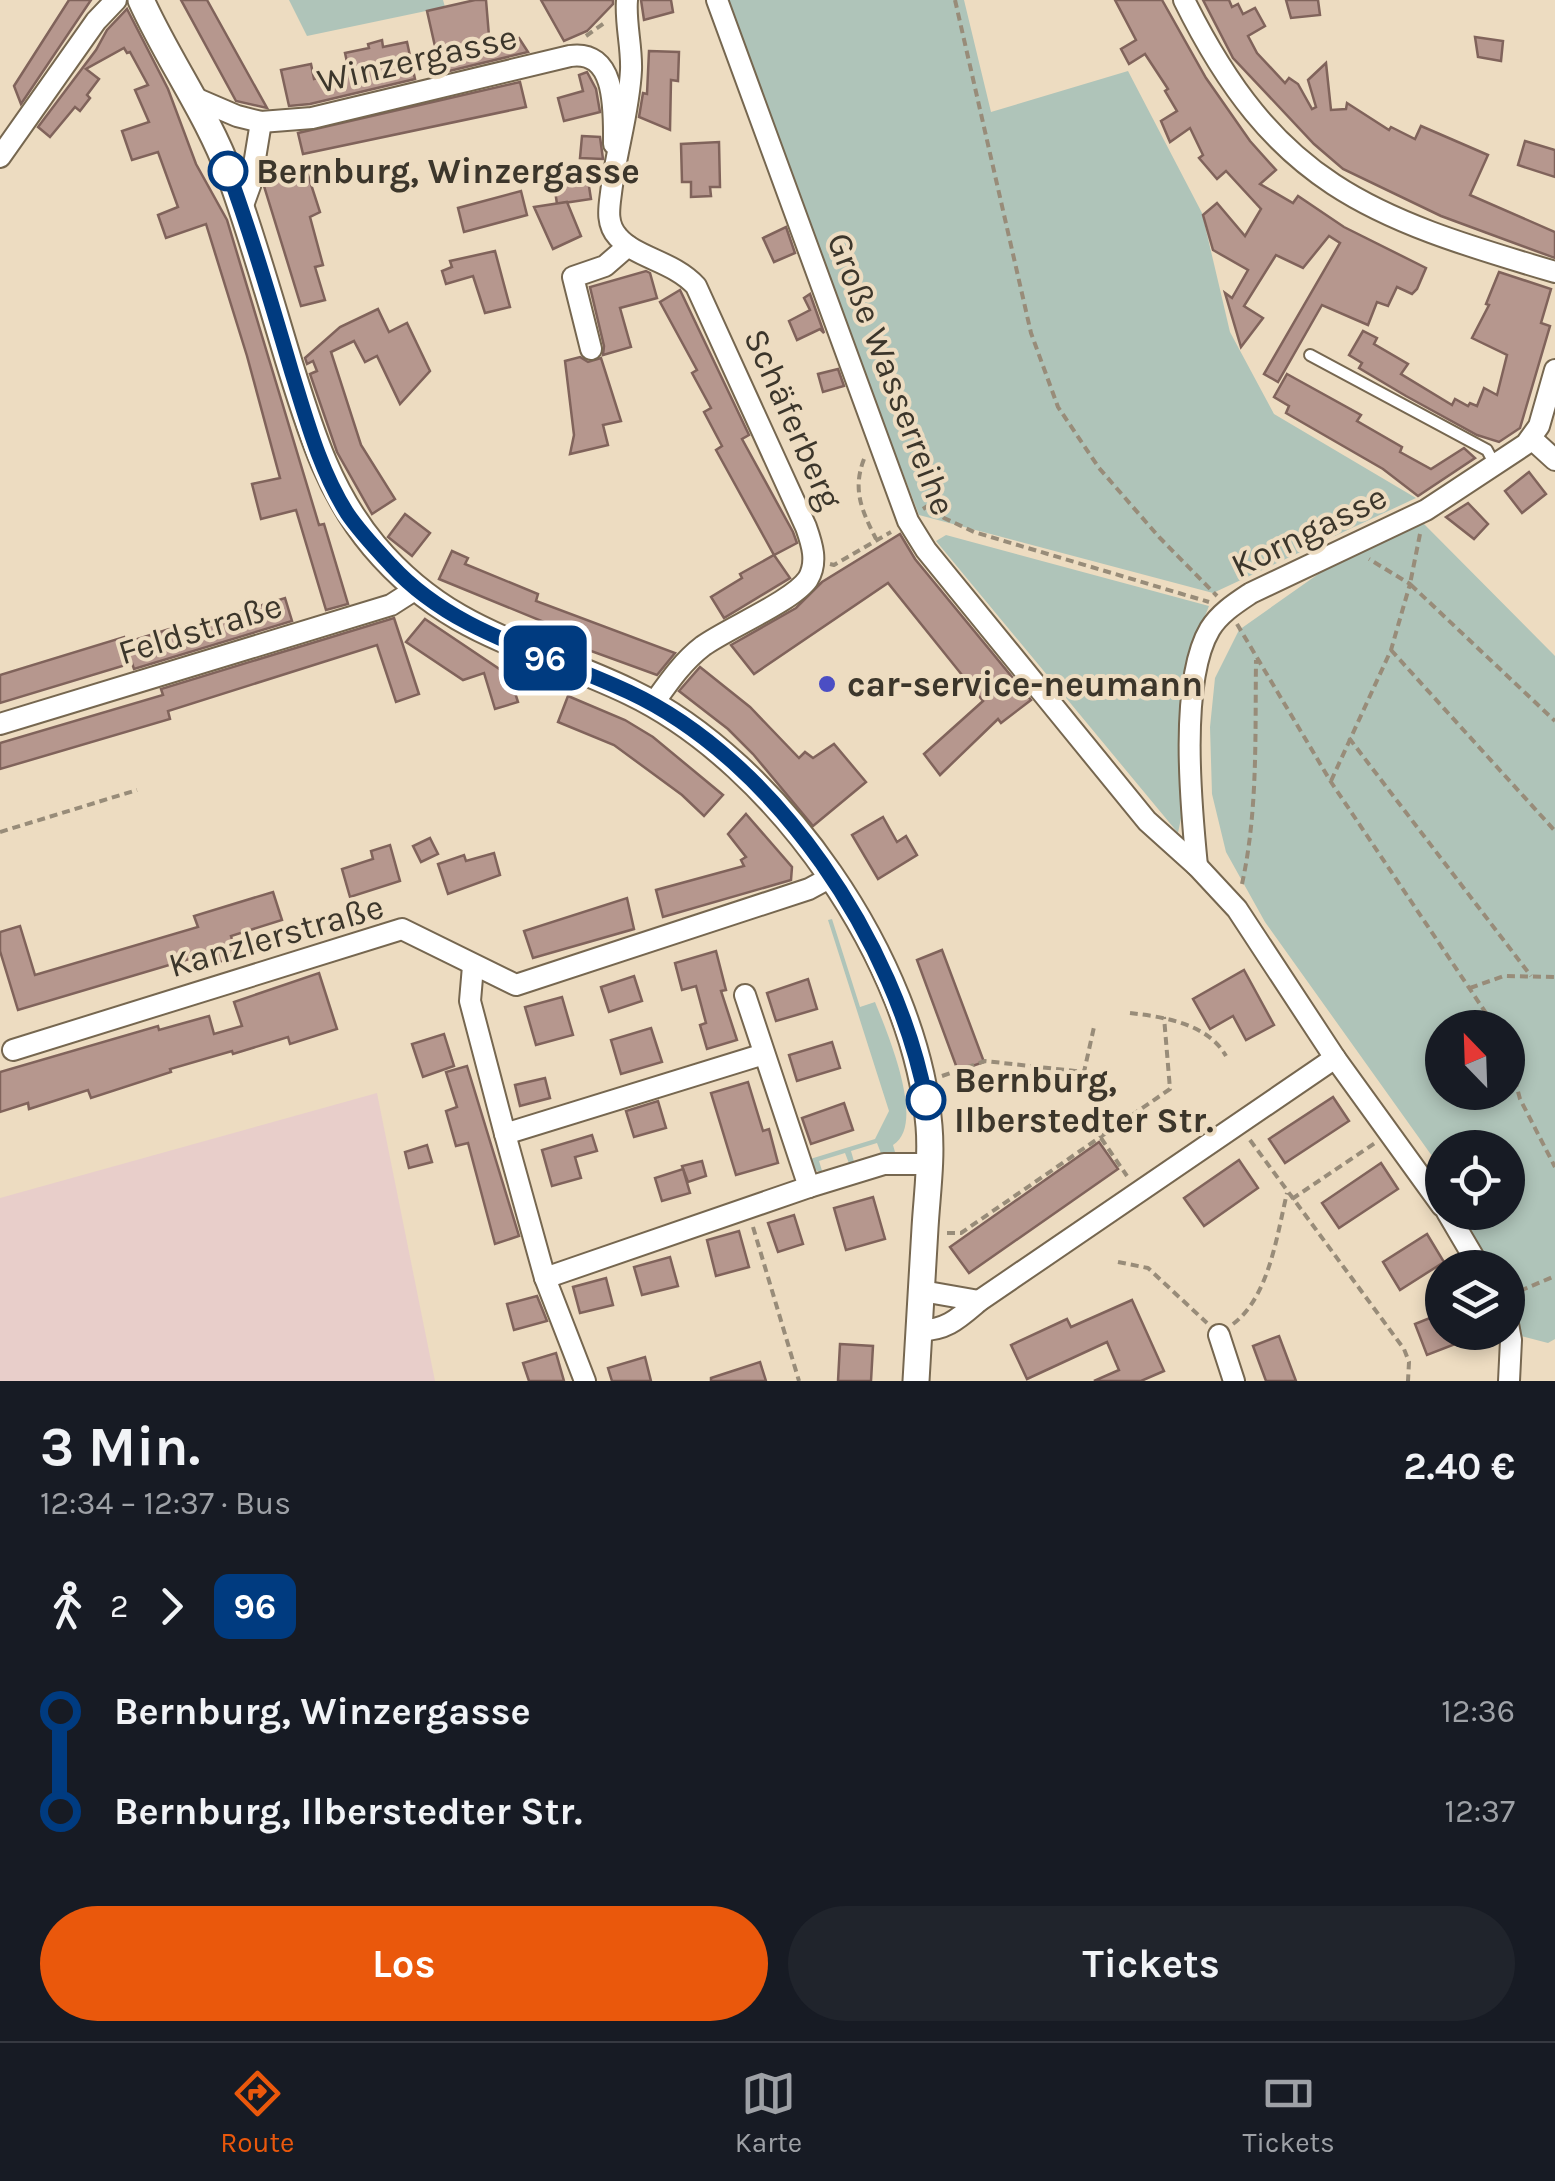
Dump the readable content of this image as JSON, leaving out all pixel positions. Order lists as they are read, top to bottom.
{
  "streets": {
    "street": [
      "Winzergasse",
      "Große Wasserreihe",
      "Schäferberg",
      "Korngasse",
      "Feldstraße",
      "Kanzlerstraße"
    ]
  },
  "crossings": [
    ["Große Wasserreihe", "Korngasse"]
  ],
  "places": ["Bernburg, Winzergasse", "car-service-neumann", "Bernburg, Ilberstedter Str."],
  "lines": ["bus line 96"],
  "north": "top left",
  "page": {
    "on_map": "96",
    "heading": ["3 Min.", "12:34 – 12:37 · Bus", "2.40 €"],
    "legs": ["2", "96"],
    "list": [
      {
        "name": "Bernburg, Winzergasse",
        "value": "12:36"
      },
      {
        "name": "Bernburg, Ilberstedter Str.",
        "value": "12:37"
      }
    ],
    "buttons": ["Los", "Tickets"],
    "tabs": ["Route", "Karte", "Tickets"]
  }
}
